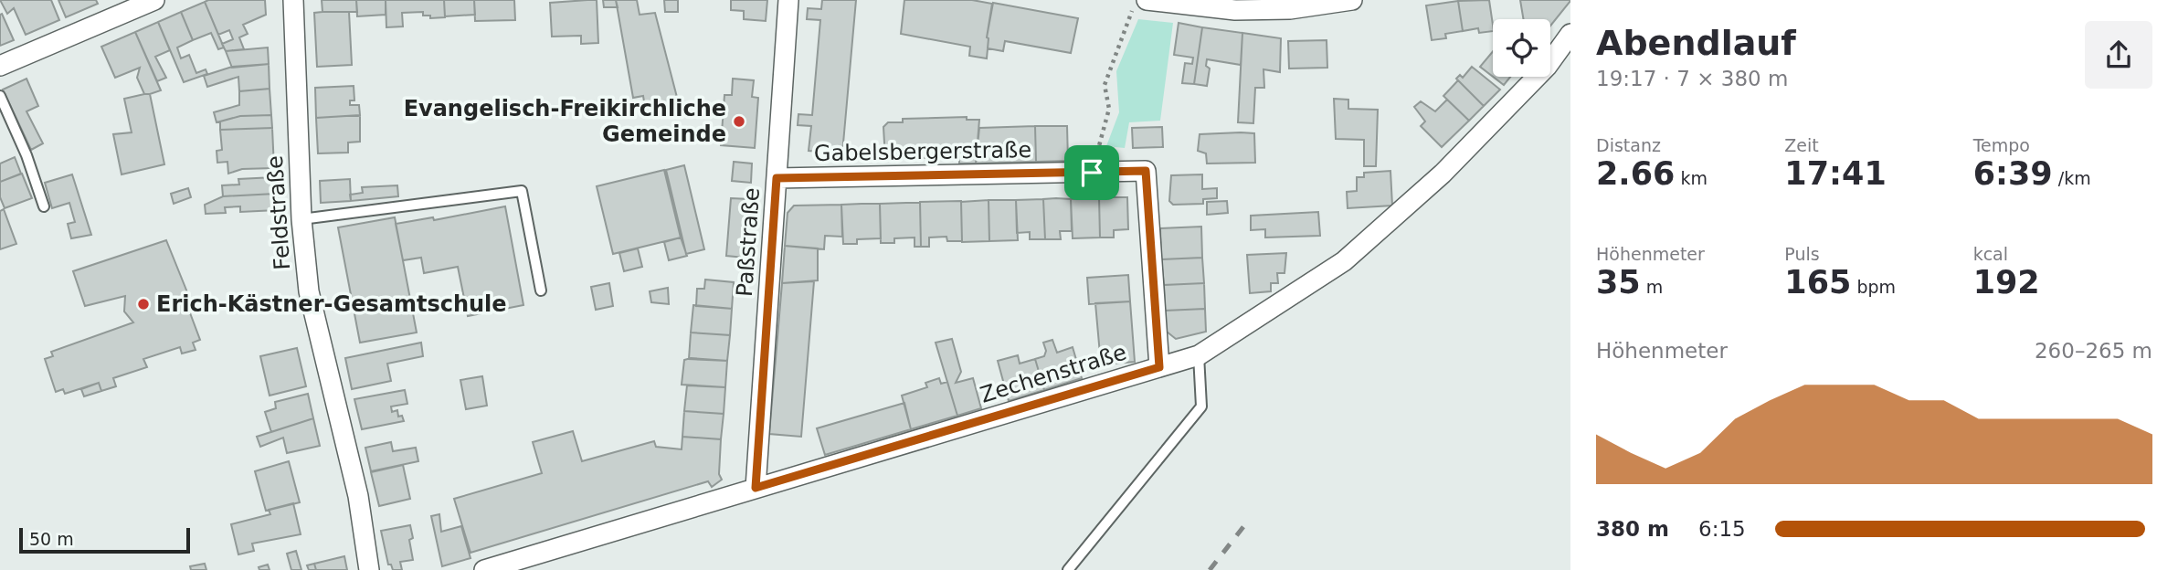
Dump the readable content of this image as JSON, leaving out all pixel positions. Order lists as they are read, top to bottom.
{
  "streets": {
    "street": [
      "Gabelsbergerstraße",
      "Feldstraße",
      "Paßstraße",
      "Zechenstraße"
    ]
  },
  "crossings": [
    ["Gabelsbergerstraße", "Paßstraße"],
    ["Gabelsbergerstraße", "Zechenstraße"],
    ["Paßstraße", "Zechenstraße"]
  ],
  "places": ["Evangelisch-Freikirchliche Gemeinde", "Erich-Kästner-Gesamtschule"],
  "scale_bar": "50 m",
  "page": {
    "heading": ["Abendlauf", "19:17 · 7 × 380 m"],
    "stats": [
      ["Distanz", "2.66 km"],
      ["Zeit", "17:41"],
      ["Tempo", "6:39 /km"],
      ["Höhenmeter", "35 m"],
      ["Puls", "165 bpm"],
      ["kcal", "192"]
    ],
    "chart": ["Höhenmeter", "260–265 m"],
    "list": [
      {
        "name": "380 m",
        "note": "6:15"
      }
    ],
    "scale": "50 m"
  }
}
